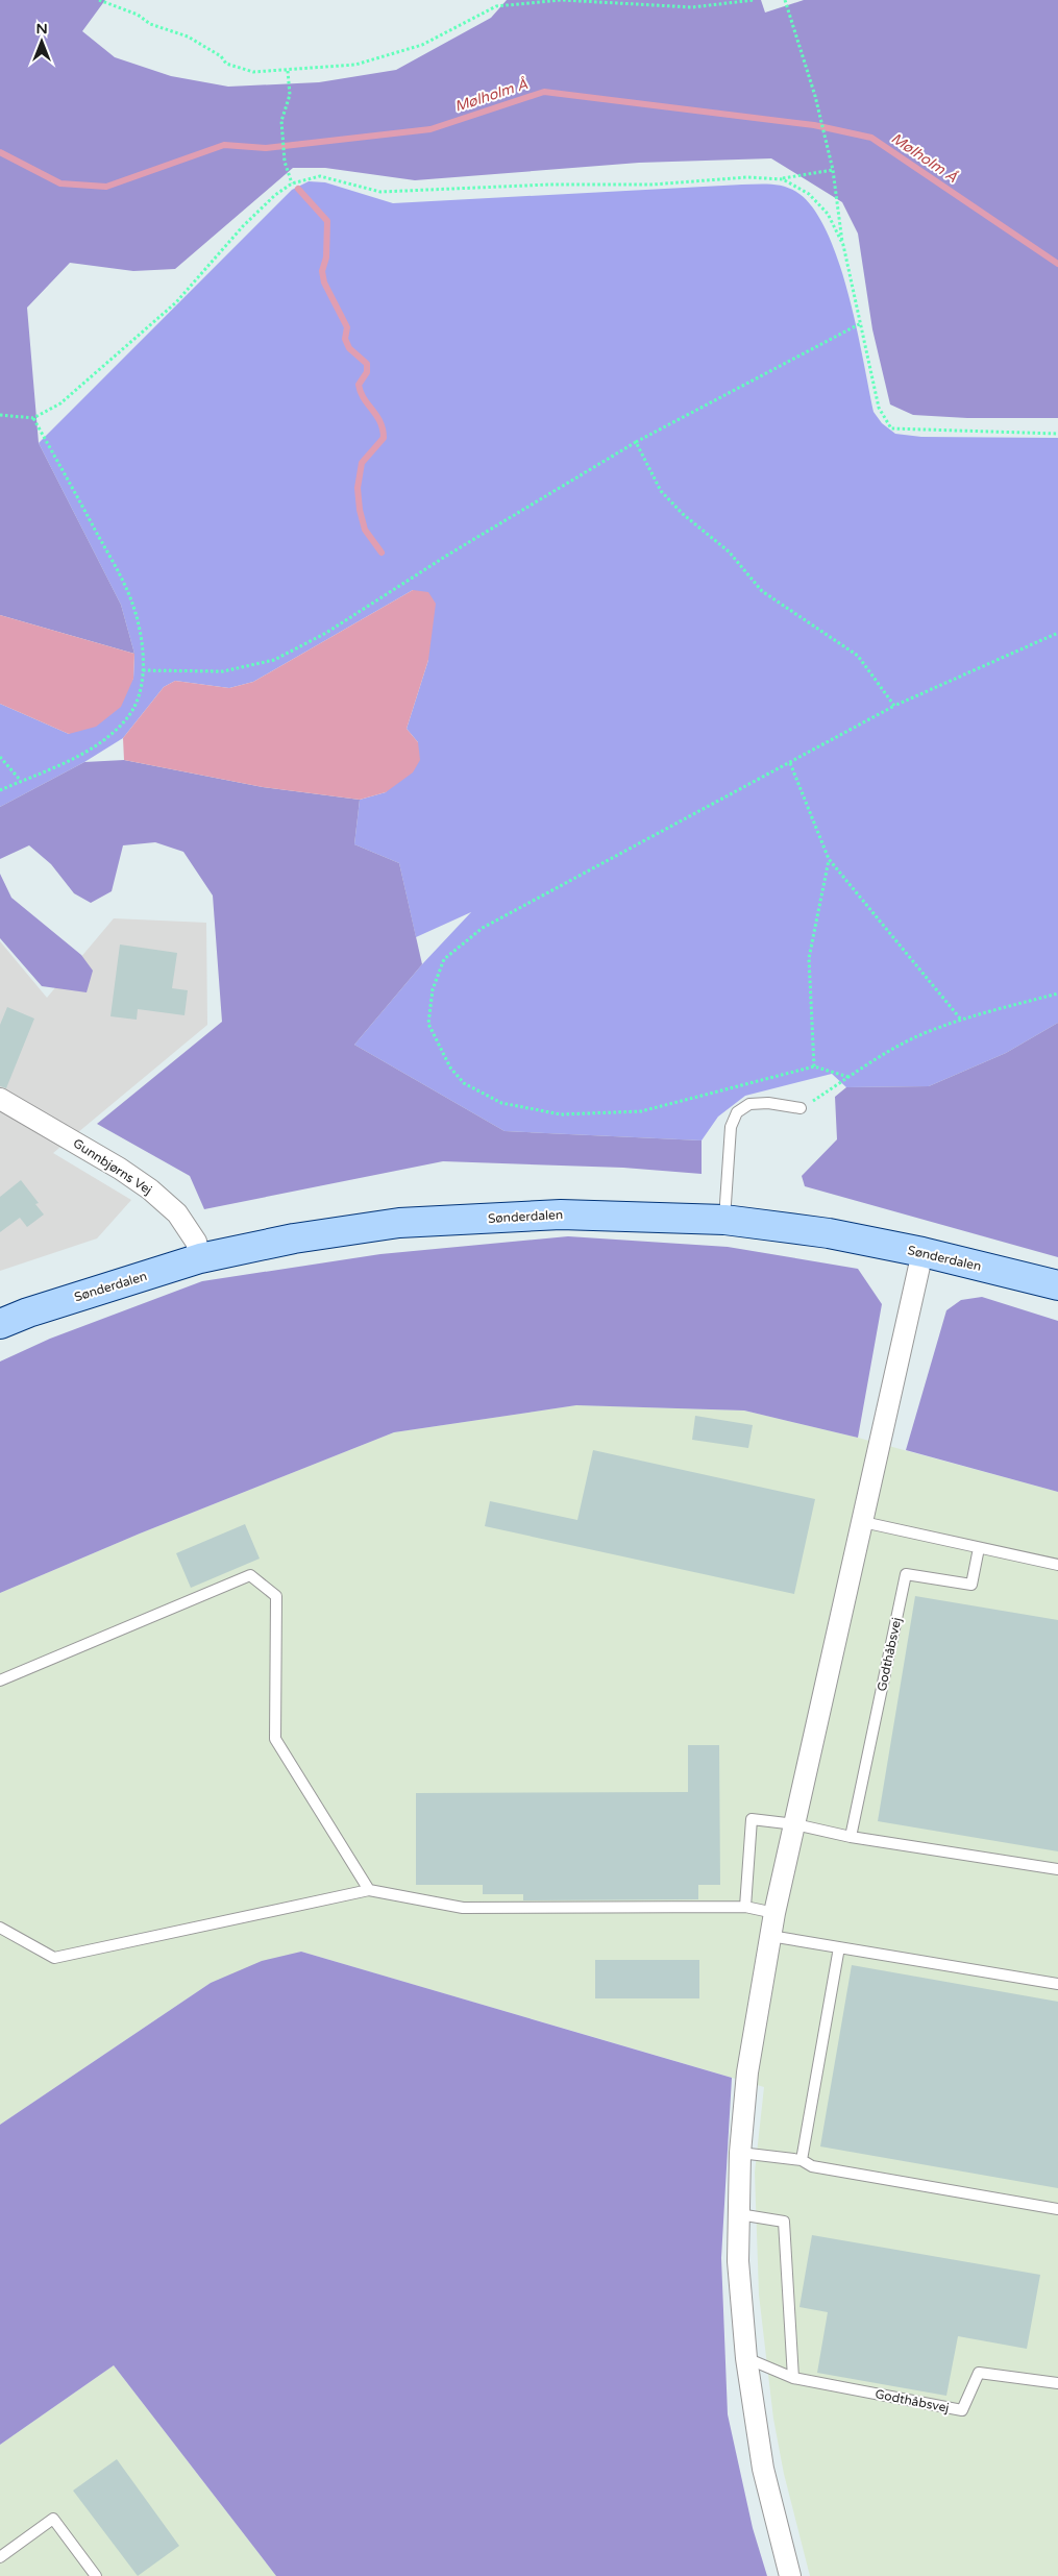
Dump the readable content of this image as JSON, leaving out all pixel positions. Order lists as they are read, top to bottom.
{
  "streets": {
    "street": ["Gunnbjørns Vej", "Sønderdalen"],
    "lane": ["Godthåbsvej"]
  },
  "crossings": [
    ["Gunnbjørns Vej", "Sønderdalen"]
  ],
  "water": ["Mølholm Å"],
  "north": "top"
}
